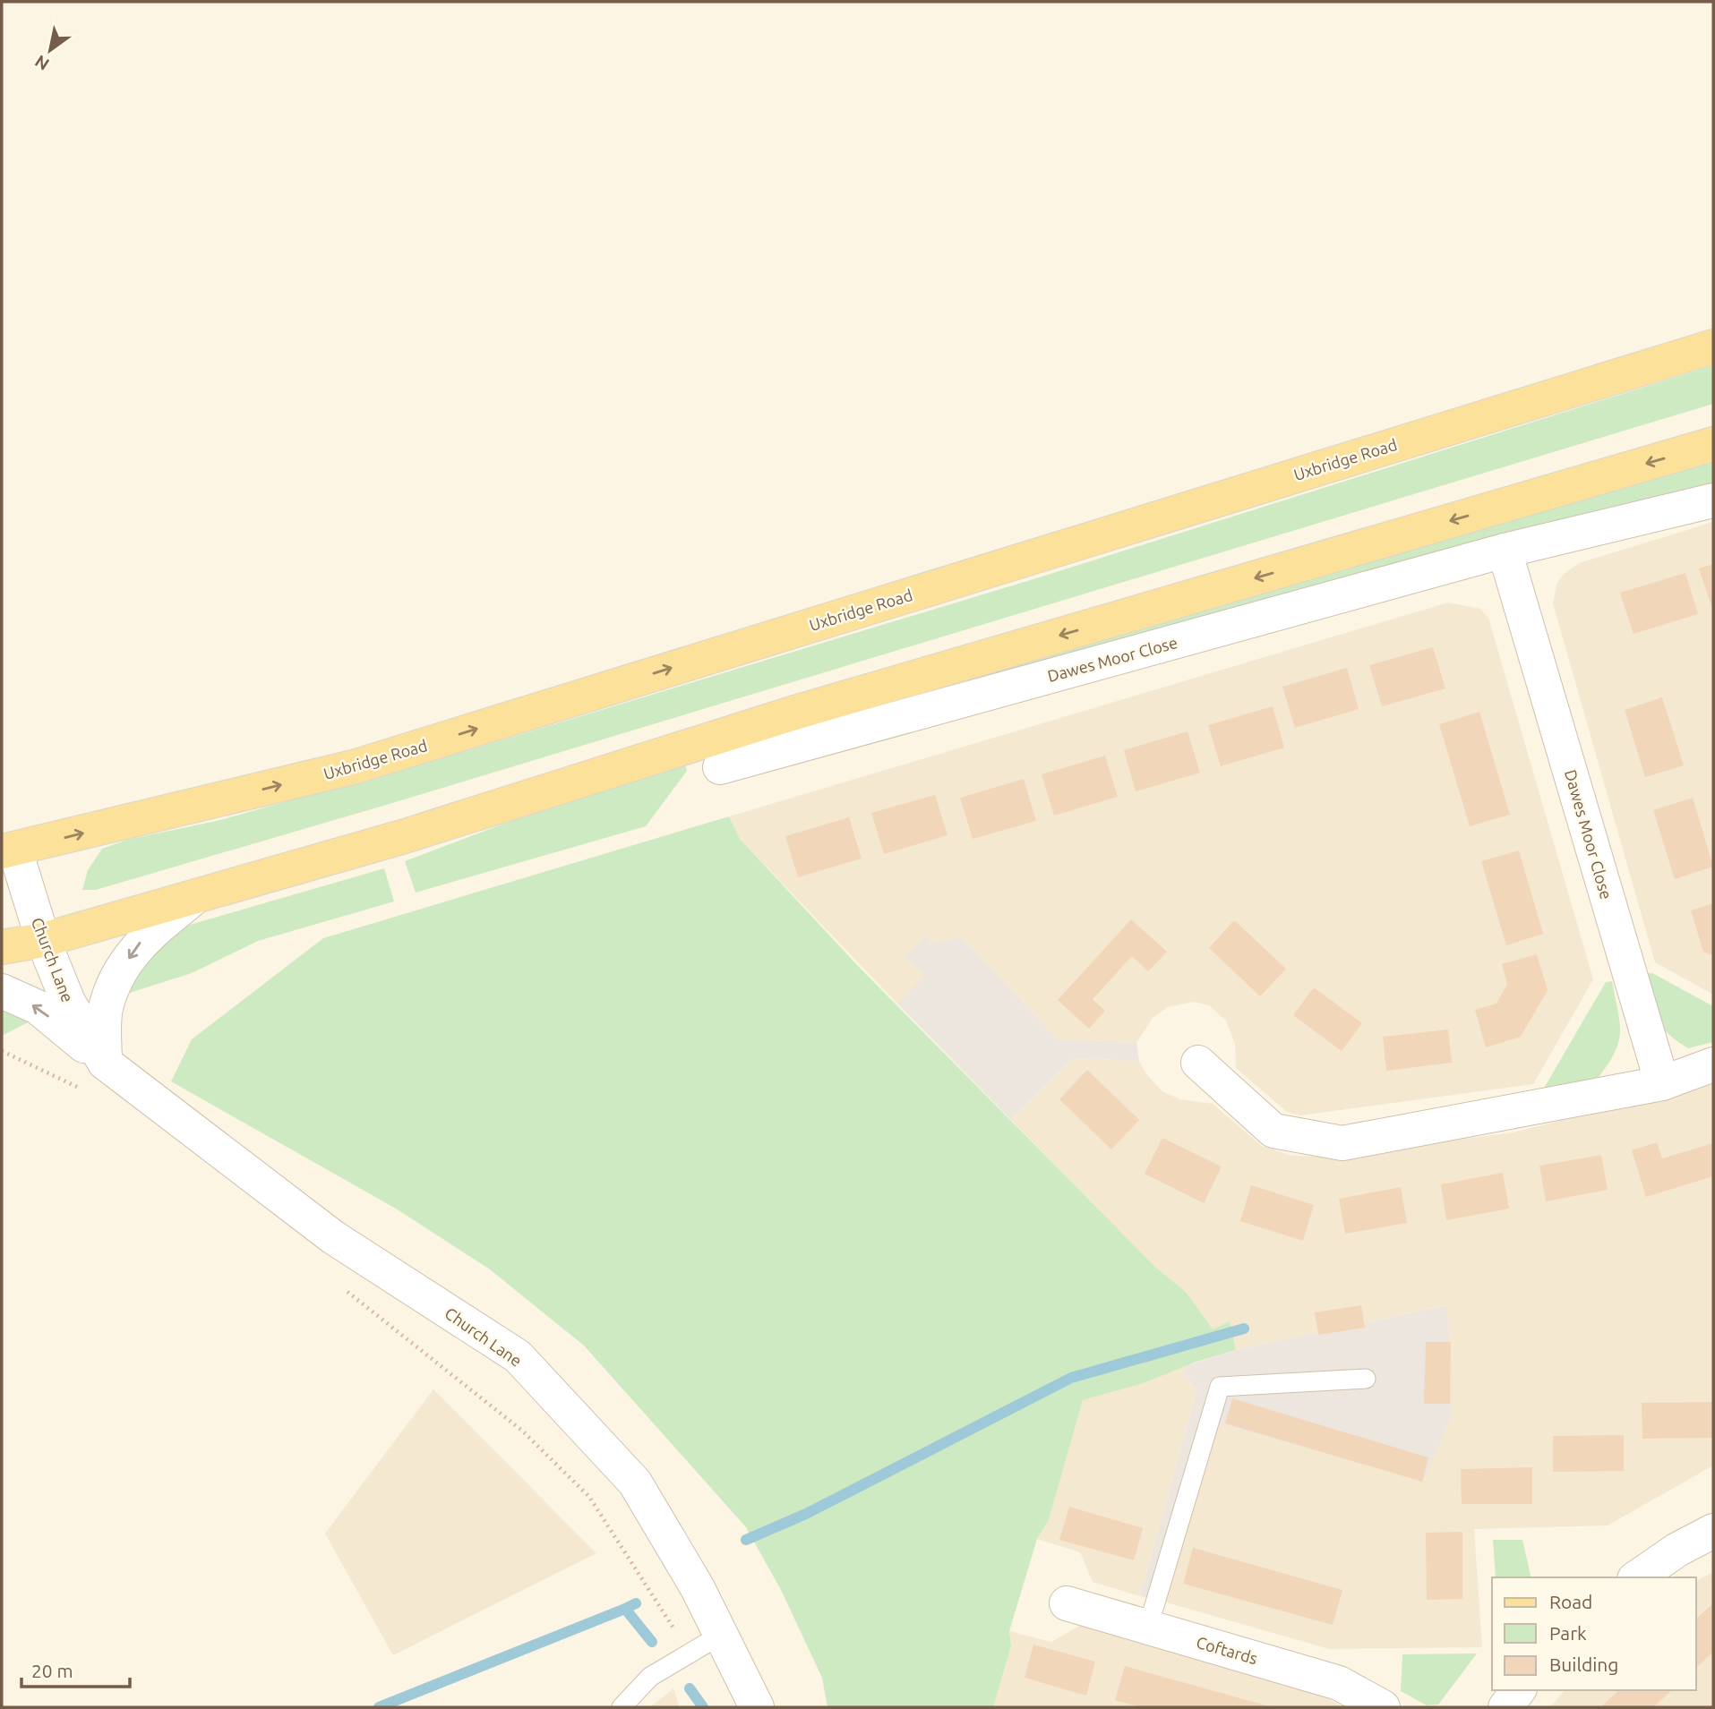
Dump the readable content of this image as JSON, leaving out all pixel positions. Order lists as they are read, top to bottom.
{
  "streets": {
    "main road": ["Uxbridge Road"],
    "street": ["Dawes Moor Close", "Church Lane", "Coftards"]
  },
  "crossings": [
    ["Uxbridge Road", "Church Lane"]
  ],
  "legend": ["Road", "Park", "Building"],
  "scale_bar": "20 m",
  "north": "bottom left"
}
